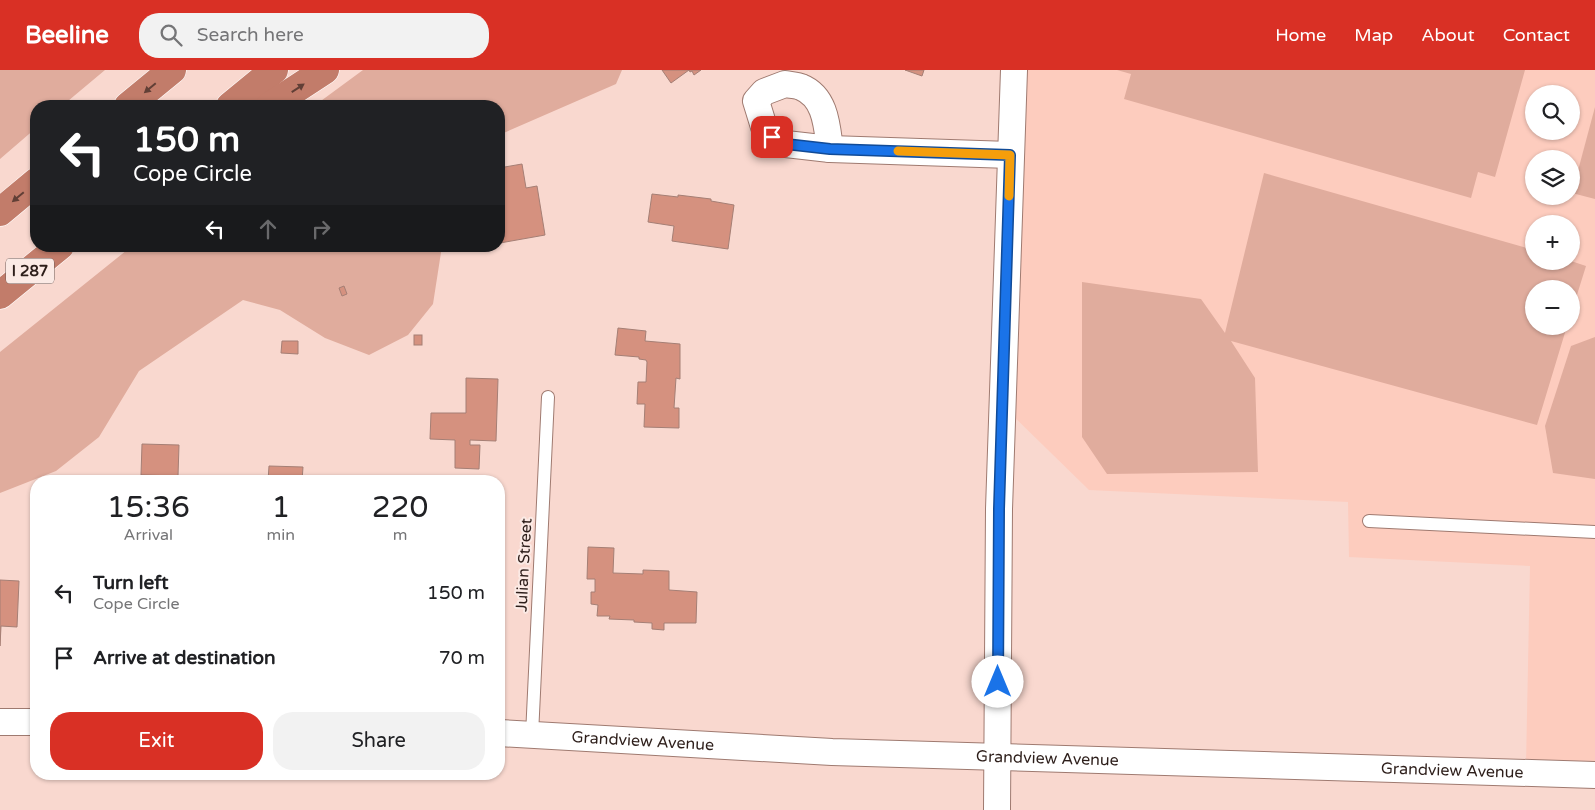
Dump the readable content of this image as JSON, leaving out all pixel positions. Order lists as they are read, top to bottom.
{
  "streets": {
    "highway": ["I 287"],
    "street": ["Grandview Avenue"],
    "lane": ["Julian Street"]
  },
  "crossings": [
    ["Julian Street", "Grandview Avenue"]
  ],
  "page": {
    "header": "Beeline",
    "search": "Search here",
    "nav": [
      "Home",
      "Map",
      "About",
      "Contact"
    ],
    "map_buttons": ["+", "−"],
    "turn": ["150 m", "Cope Circle"],
    "eta": [
      "15:36",
      "Arrival",
      "1",
      "min",
      "220",
      "m"
    ],
    "list": [
      {
        "name": "Turn left",
        "note": "Cope Circle",
        "value": "150 m"
      },
      {
        "name": "Arrive at destination",
        "value": "70 m"
      }
    ],
    "buttons": ["Exit", "Share"]
  }
}
